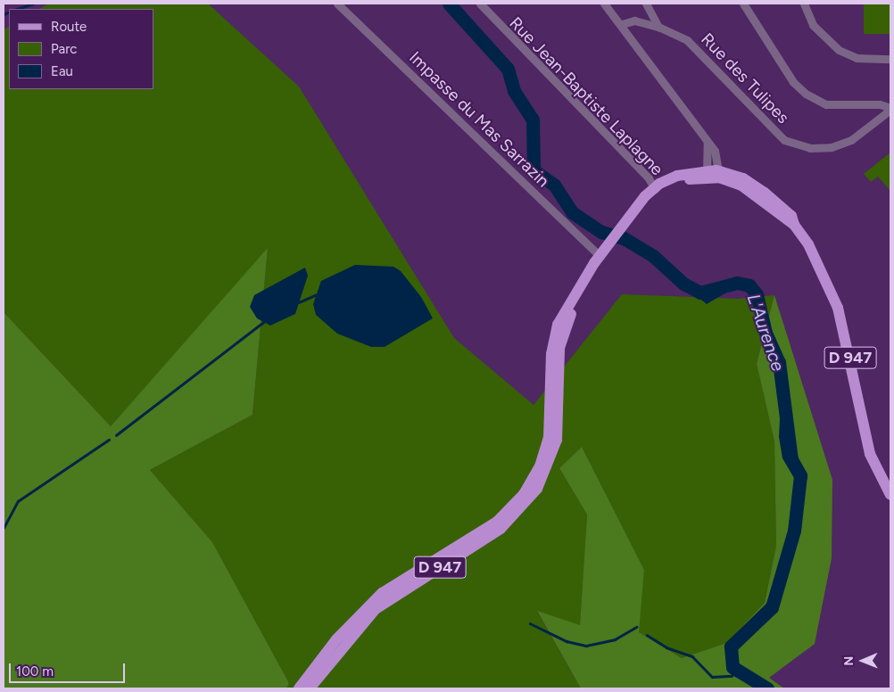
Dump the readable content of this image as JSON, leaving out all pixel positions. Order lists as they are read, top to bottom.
{
  "streets": {
    "main road": ["D 947"],
    "street": ["Rue des Tulipes", "Rue Jean-Baptiste Laplagne", "Impasse du Mas Sarrazin"]
  },
  "crossings": [
    ["Rue Jean-Baptiste Laplagne", "D 947"],
    ["Impasse du Mas Sarrazin", "D 947"]
  ],
  "water": ["L'Aurence"],
  "legend": ["Route", "Parc", "Eau"],
  "scale_bar": "100 m",
  "north": "left"
}
